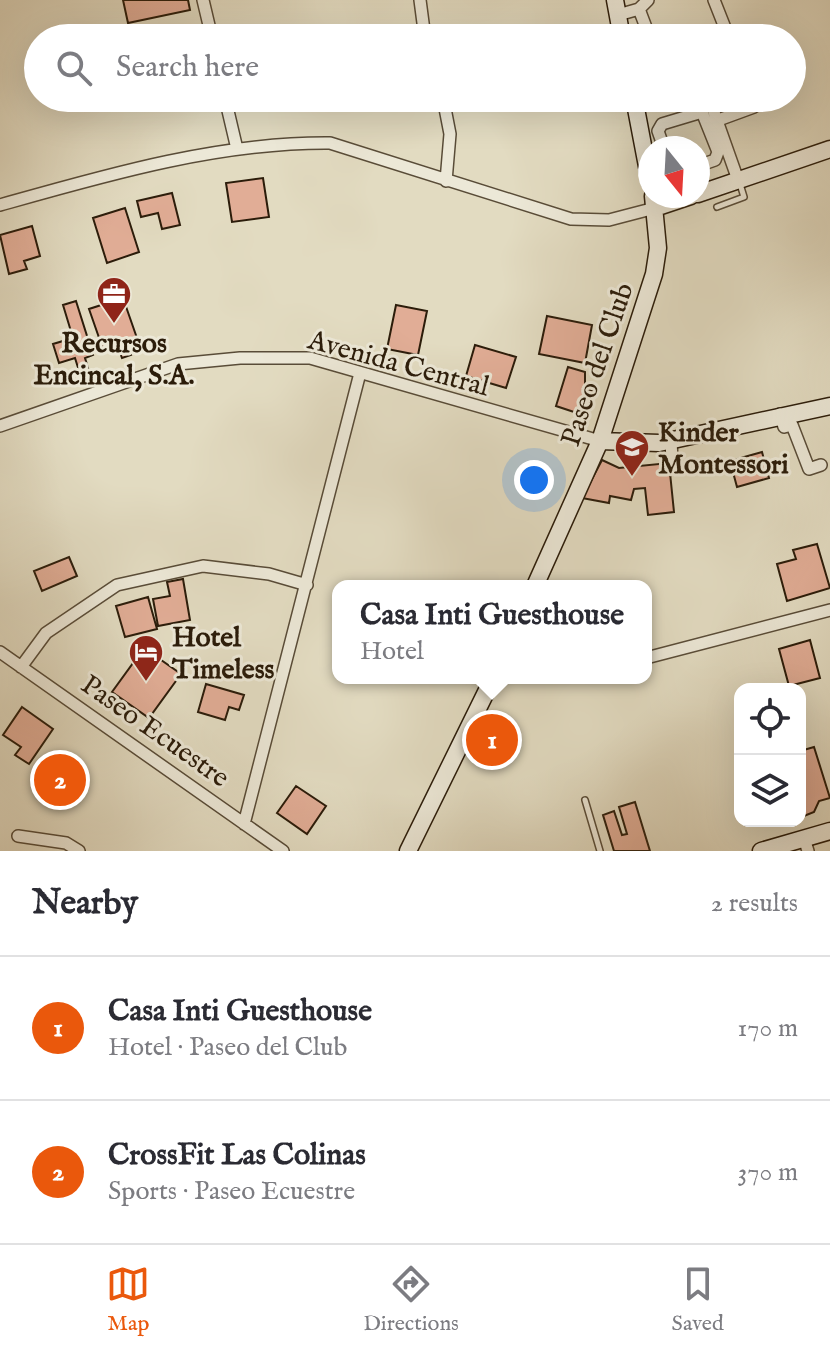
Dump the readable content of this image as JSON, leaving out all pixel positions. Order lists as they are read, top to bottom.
{
  "streets": {
    "street": ["Avenida Central", "Paseo del Club", "Paseo Ecuestre"]
  },
  "crossings": [
    ["Avenida Central", "Paseo del Club"]
  ],
  "places": {
    "office": ["Recursos Encincal, S.A."],
    "school or university": ["Kinder Montessori"],
    "hotel": ["Hotel Timeless"]
  },
  "north": "bottom",
  "page": {
    "search": "Search here",
    "popup": ["Casa Inti Guesthouse", "Hotel"],
    "pins": ["1", "2"],
    "heading": ["Nearby", "2 results"],
    "list": [
      {
        "mark": "1",
        "name": "Casa Inti Guesthouse",
        "note": "Hotel · Paseo del Club",
        "value": "170 m"
      },
      {
        "mark": "2",
        "name": "CrossFit Las Colinas",
        "note": "Sports · Paseo Ecuestre",
        "value": "370 m"
      }
    ],
    "nav": ["Map", "Directions", "Saved"]
  }
}
